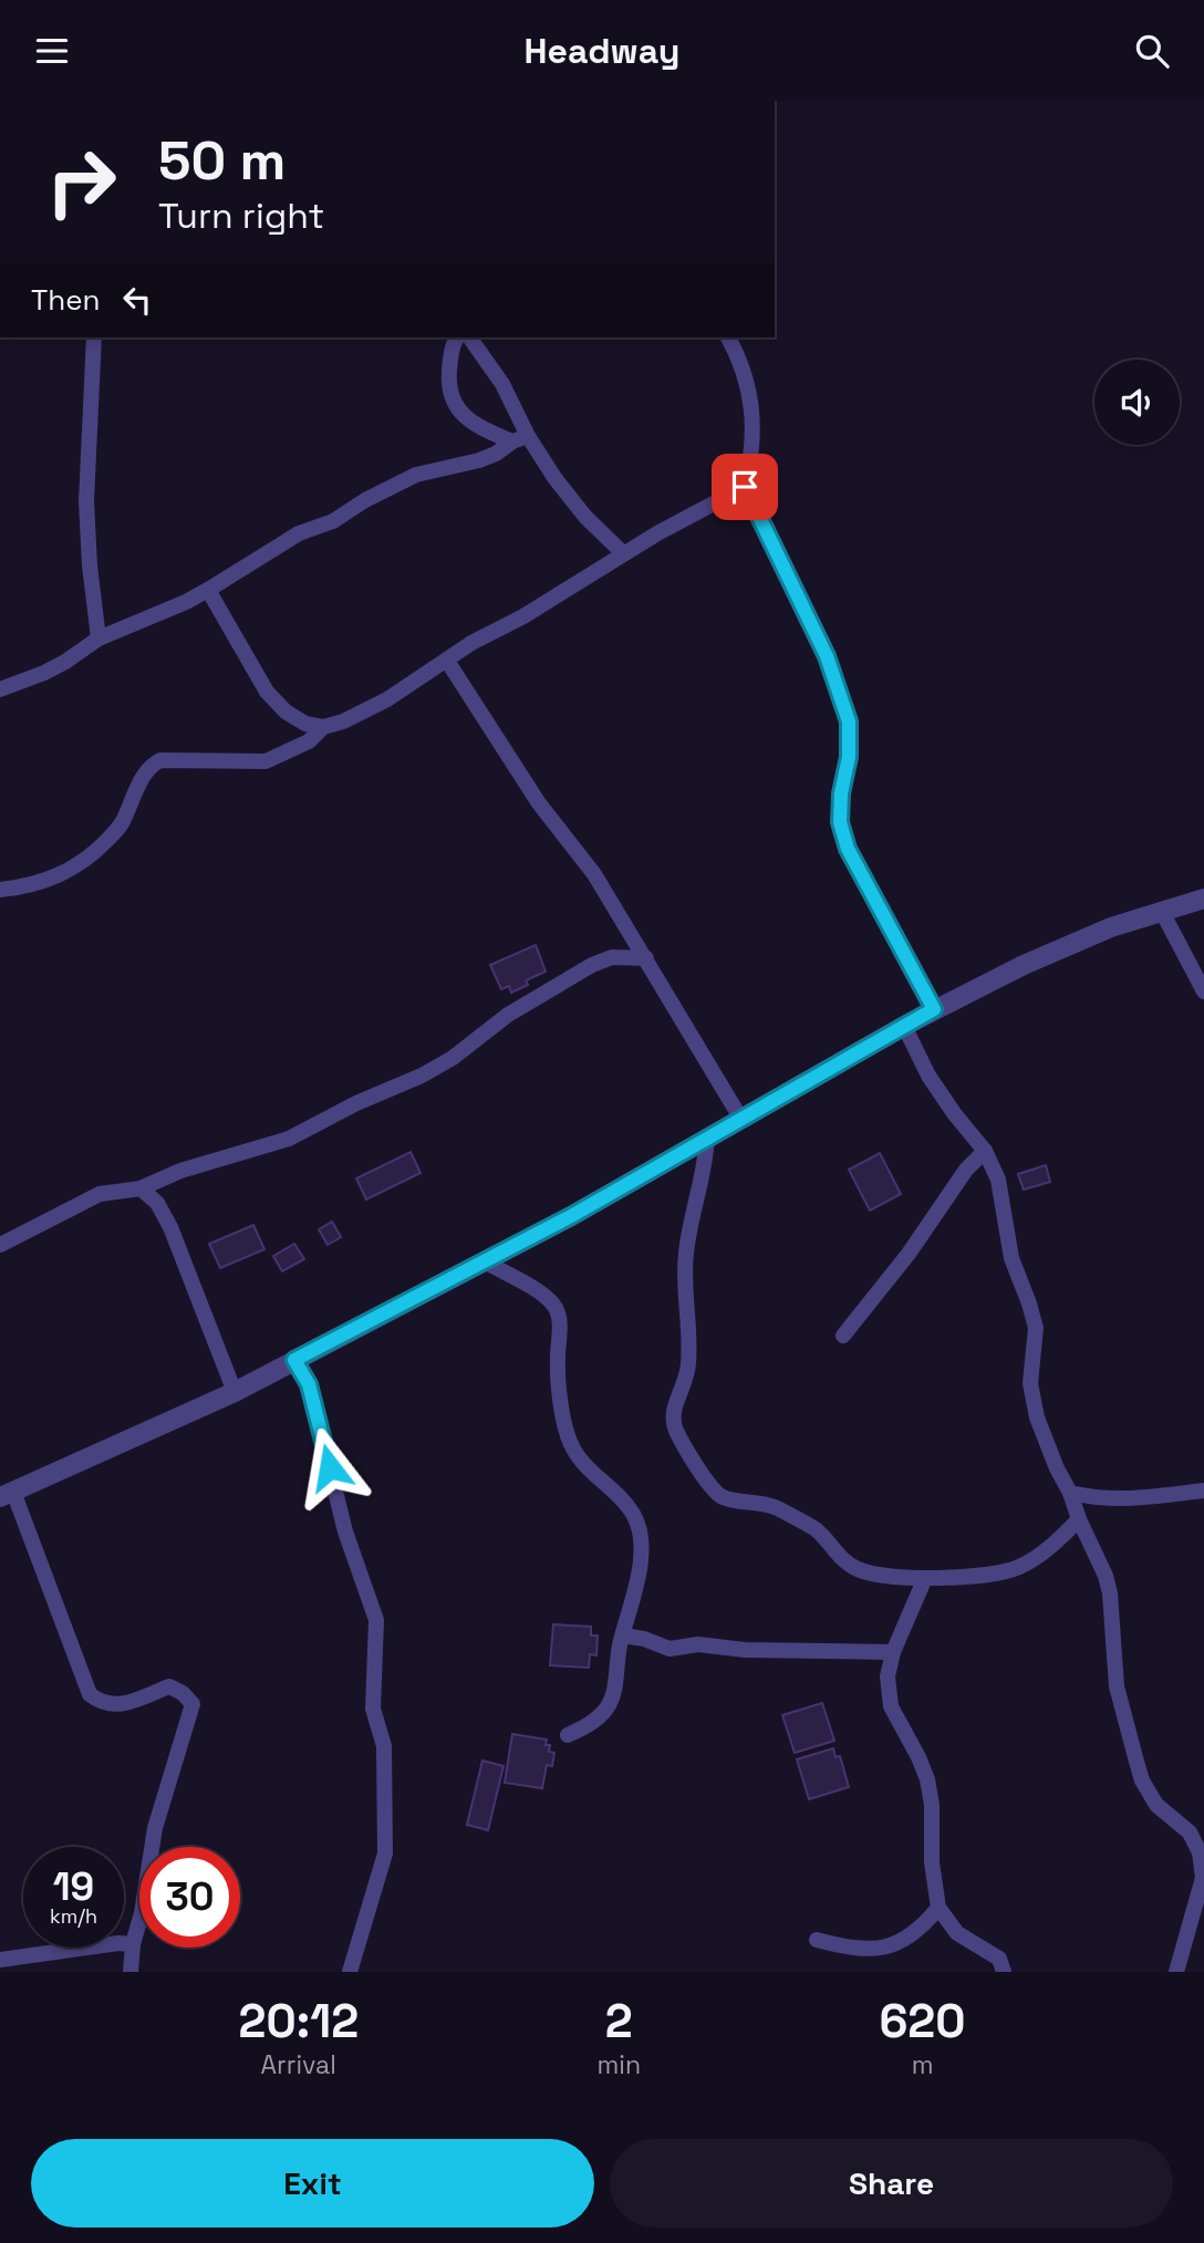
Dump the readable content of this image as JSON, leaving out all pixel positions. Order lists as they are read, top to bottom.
{
  "page": {
    "header": "Headway",
    "turn": ["50 m", "Turn right"],
    "then": "Then",
    "speed": "19 km/h",
    "limit": "30",
    "eta": [
      "20:12",
      "Arrival",
      "2",
      "min",
      "620",
      "m"
    ],
    "buttons": ["Exit", "Share"]
  }
}
